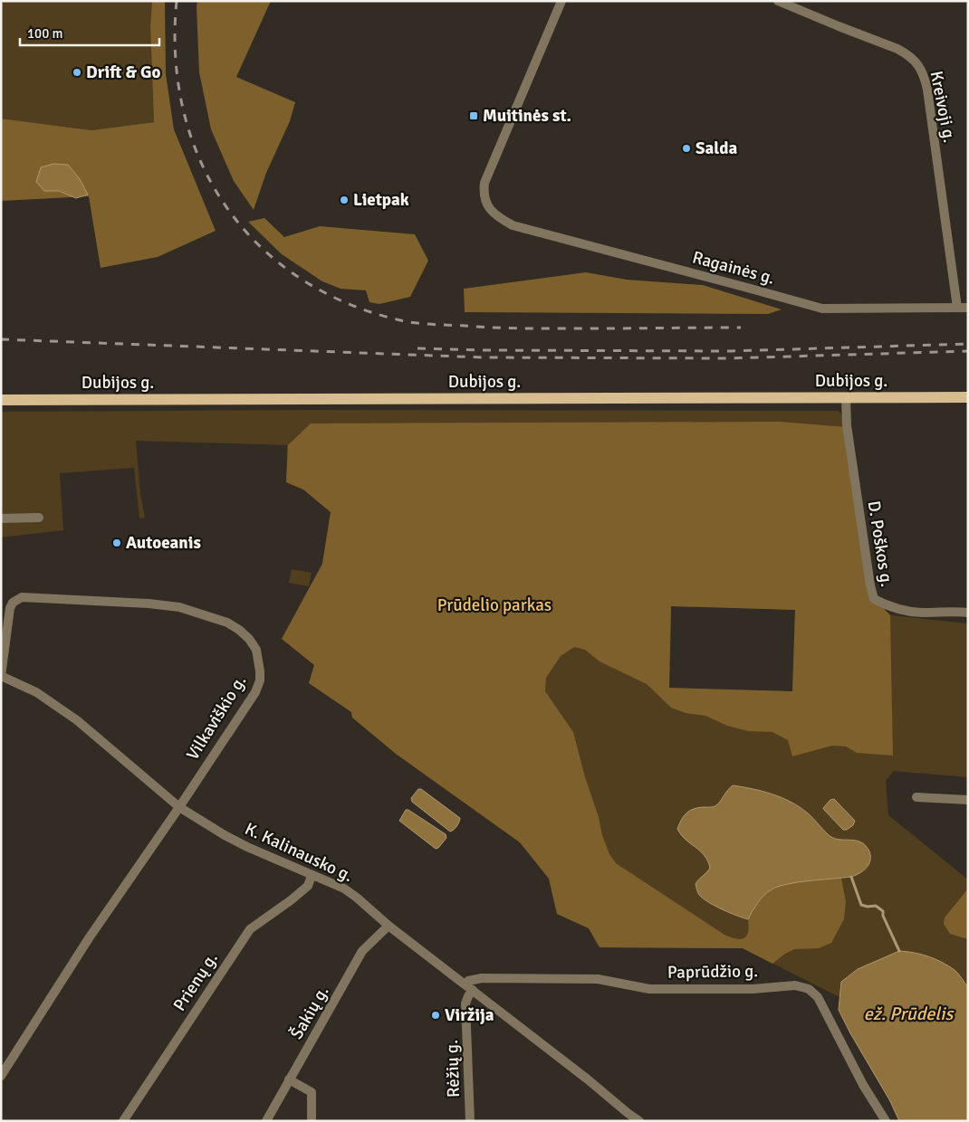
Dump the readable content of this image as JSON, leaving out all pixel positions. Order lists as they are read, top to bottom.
{
  "streets": {
    "main road": ["Dubijos g."],
    "street": [
      "Kreivoji g.",
      "Ragainės g.",
      "D. Poškos g.",
      "Vilkaviškio g.",
      "K. Kalinausko g.",
      "Paprūdžio g.",
      "Prienų g.",
      "Šakių g.",
      "Rėžių g."
    ]
  },
  "crossings": [
    ["Kreivoji g.", "Ragainės g."],
    ["Dubijos g.", "D. Poškos g."],
    ["Vilkaviškio g.", "K. Kalinausko g."],
    ["K. Kalinausko g.", "Paprūdžio g."],
    ["K. Kalinausko g.", "Prienų g."],
    ["K. Kalinausko g.", "Šakių g."],
    ["K. Kalinausko g.", "Rėžių g."],
    ["Paprūdžio g.", "Rėžių g."]
  ],
  "water": ["ež. Prūdelis"],
  "parks": ["Prūdelio parkas"],
  "places": {
    "other": [
      "Drift & Go",
      "Salda",
      "Lietpak",
      "Autoeanis",
      "Viržija"
    ],
    "transit": ["Muitinės st."]
  },
  "scale_bar": "100 m"
}
